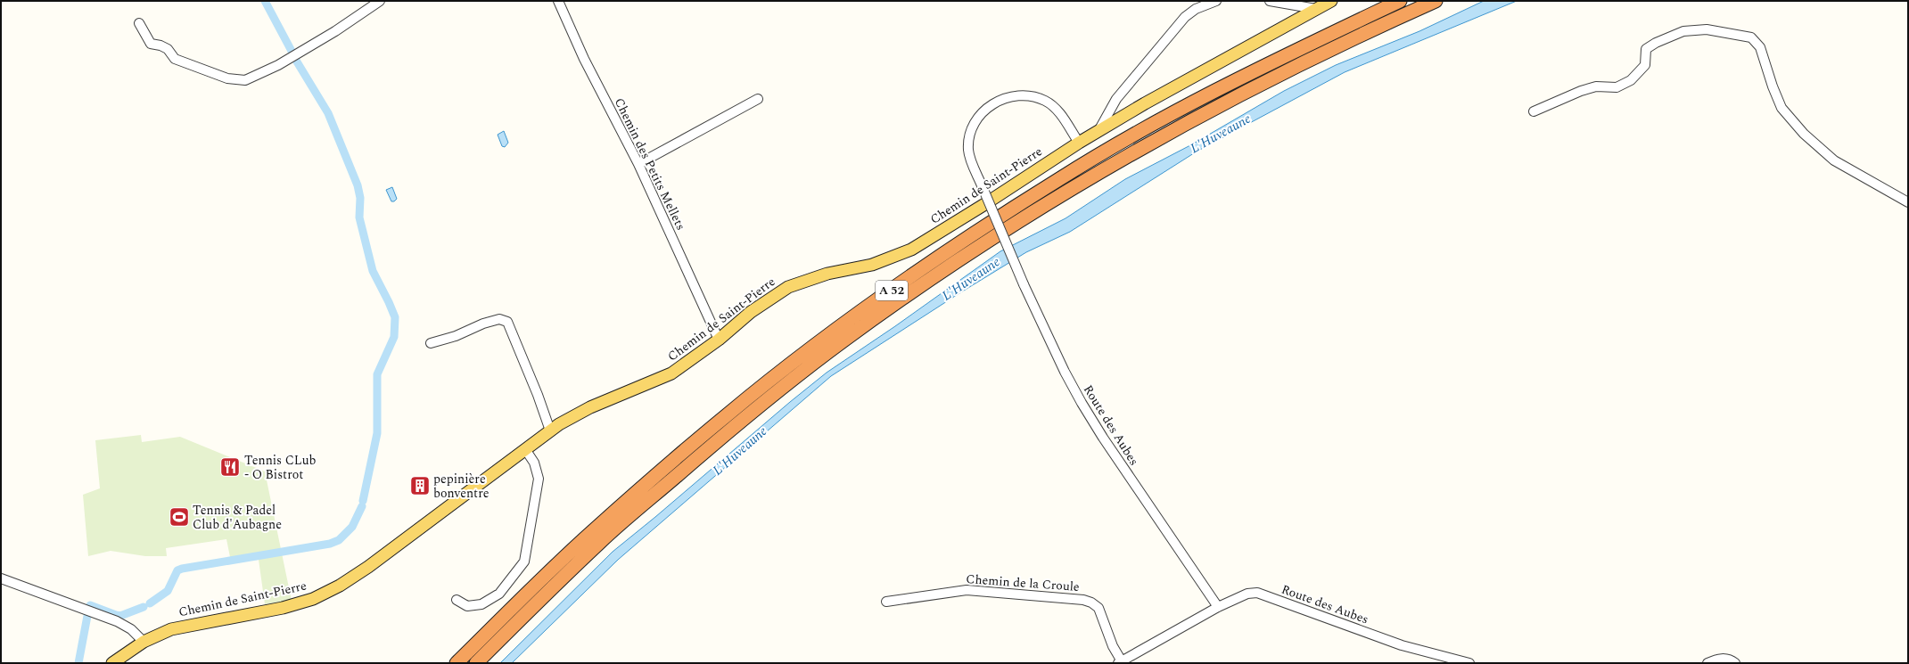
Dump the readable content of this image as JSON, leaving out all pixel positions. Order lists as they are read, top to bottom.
{
  "streets": {
    "highway": ["A 52"],
    "main road": ["Chemin de Saint-Pierre"],
    "street": ["Chemin des Petits Mellets", "Route des Aubes", "Chemin de la Croule"]
  },
  "crossings": [
    ["Chemin des Petits Mellets", "Chemin de Saint-Pierre"],
    ["Chemin de Saint-Pierre", "Route des Aubes"]
  ],
  "water": ["L'Huveaune"],
  "places": {
    "restaurant": ["Tennis CLub - O Bistrot"],
    "building": ["pepinière bonventre"],
    "sports": ["Tennis & Padel Club d'Aubagne"]
  }
}
